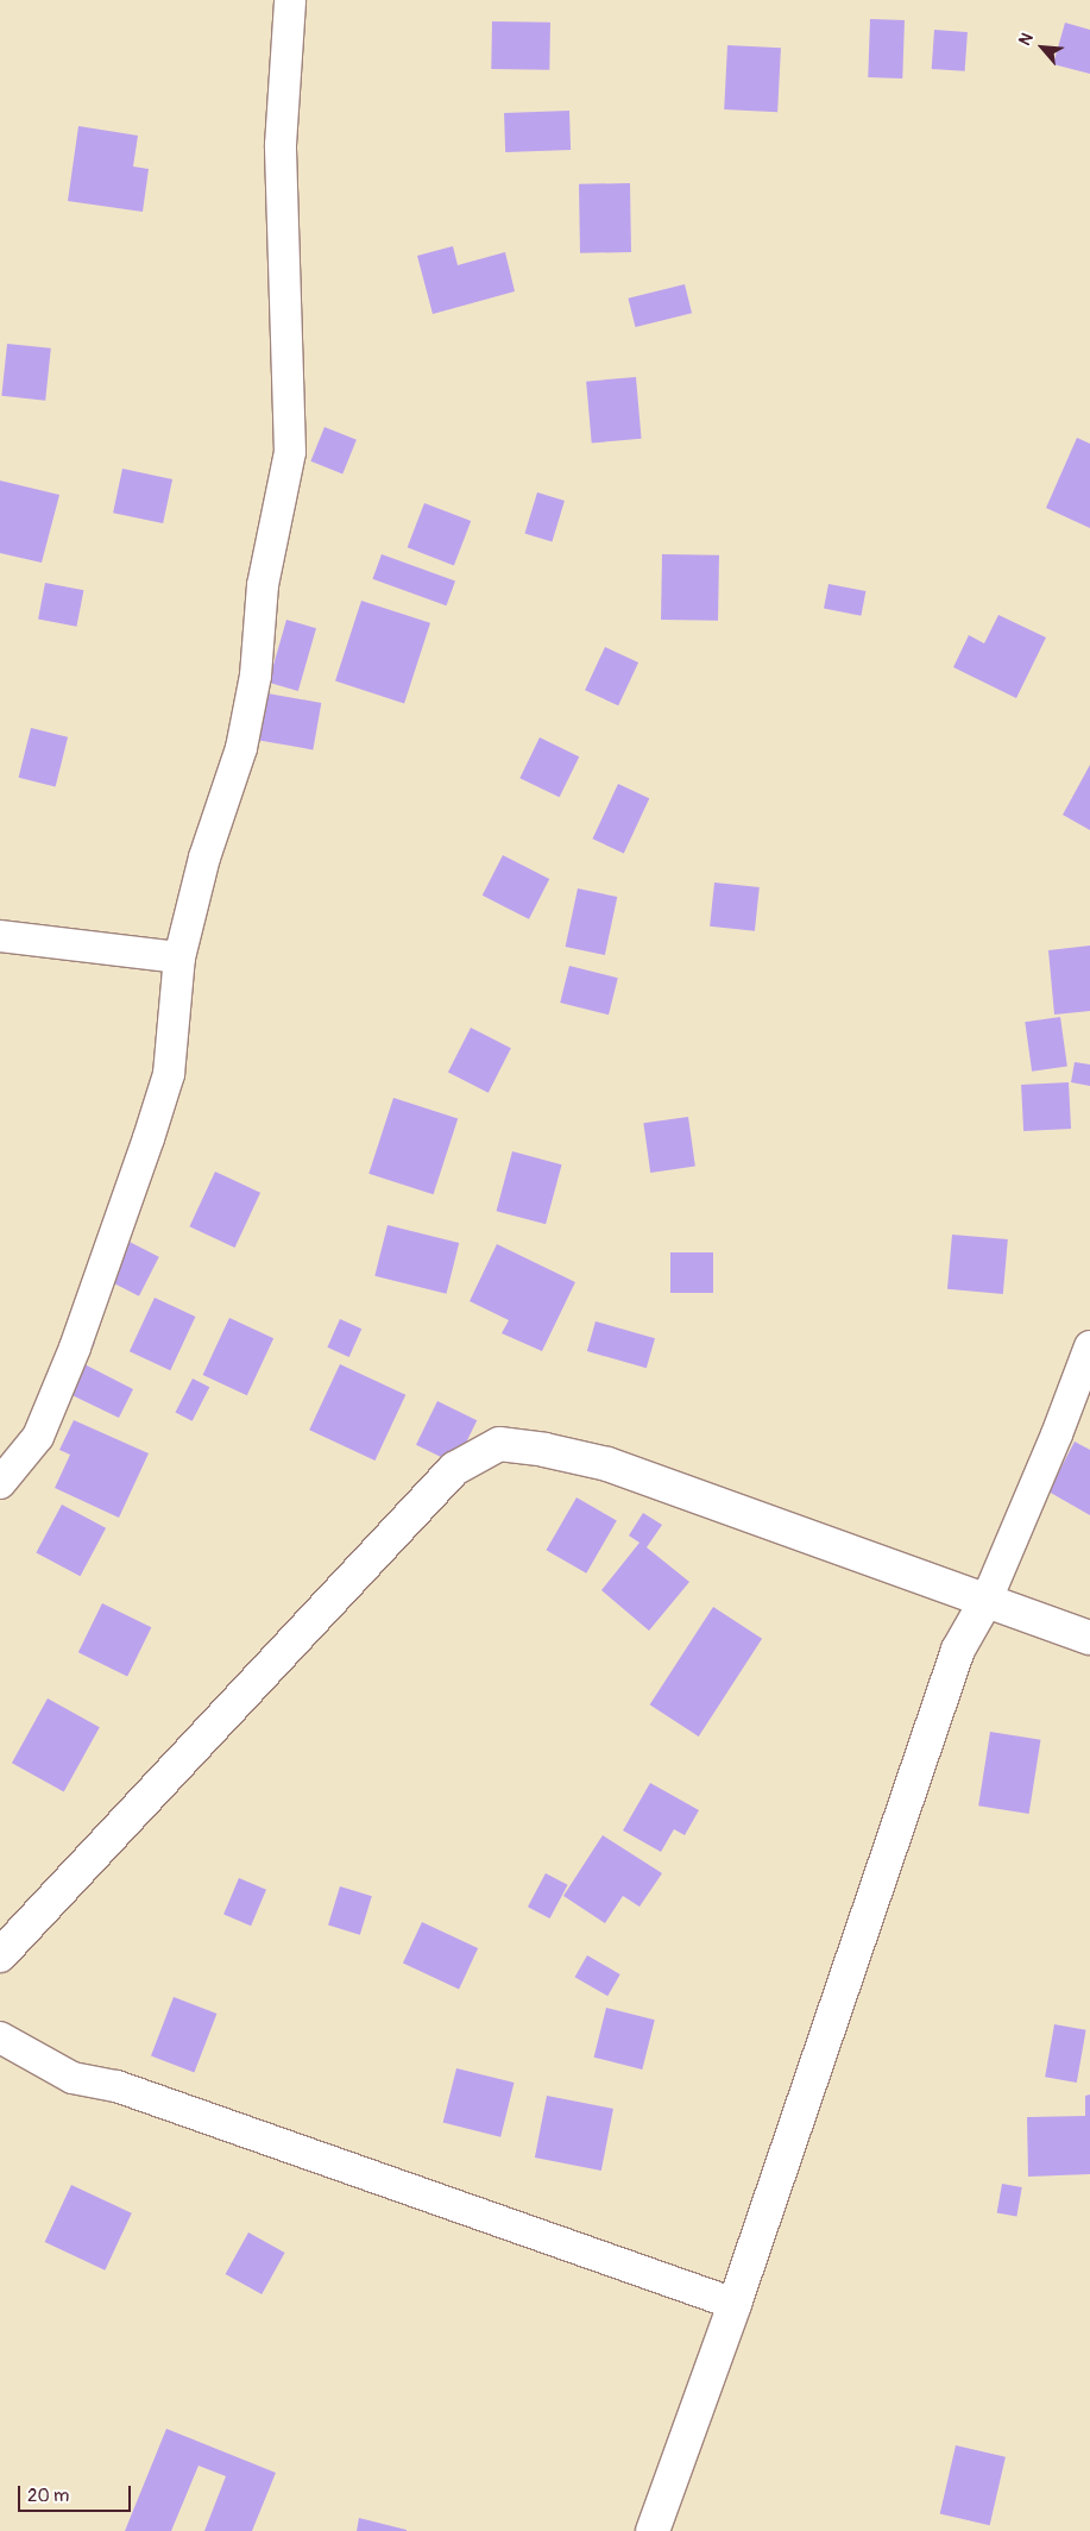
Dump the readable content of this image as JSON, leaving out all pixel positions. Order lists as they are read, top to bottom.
{
  "scale_bar": "20 m",
  "north": "top left"
}
